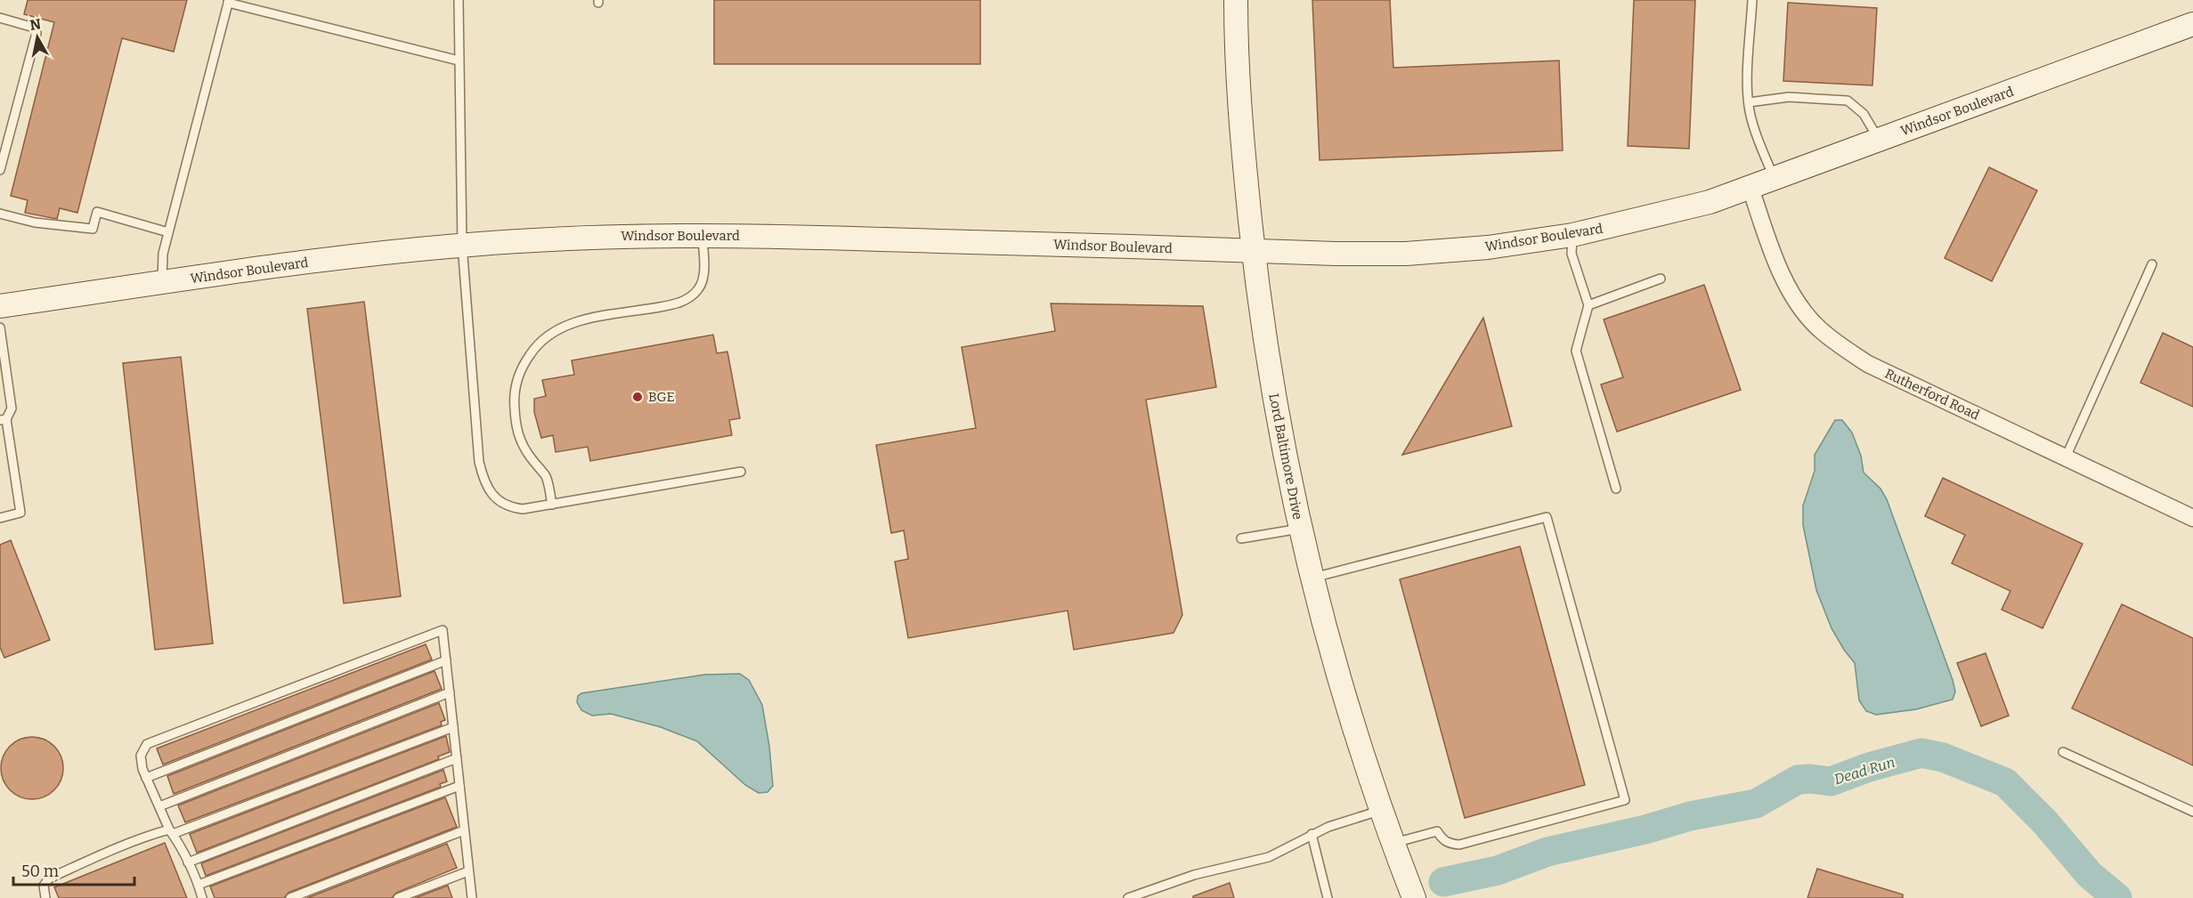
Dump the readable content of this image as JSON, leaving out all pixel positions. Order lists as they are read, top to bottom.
{
  "streets": {
    "main road": ["Windsor Boulevard", "Lord Baltimore Drive"],
    "street": ["Rutherford Road"]
  },
  "crossings": [
    ["Windsor Boulevard", "Rutherford Road"],
    ["Windsor Boulevard", "Lord Baltimore Drive"]
  ],
  "water": ["Dead Run"],
  "places": ["BGE"],
  "scale_bar": "50 m",
  "north": "top"
}
